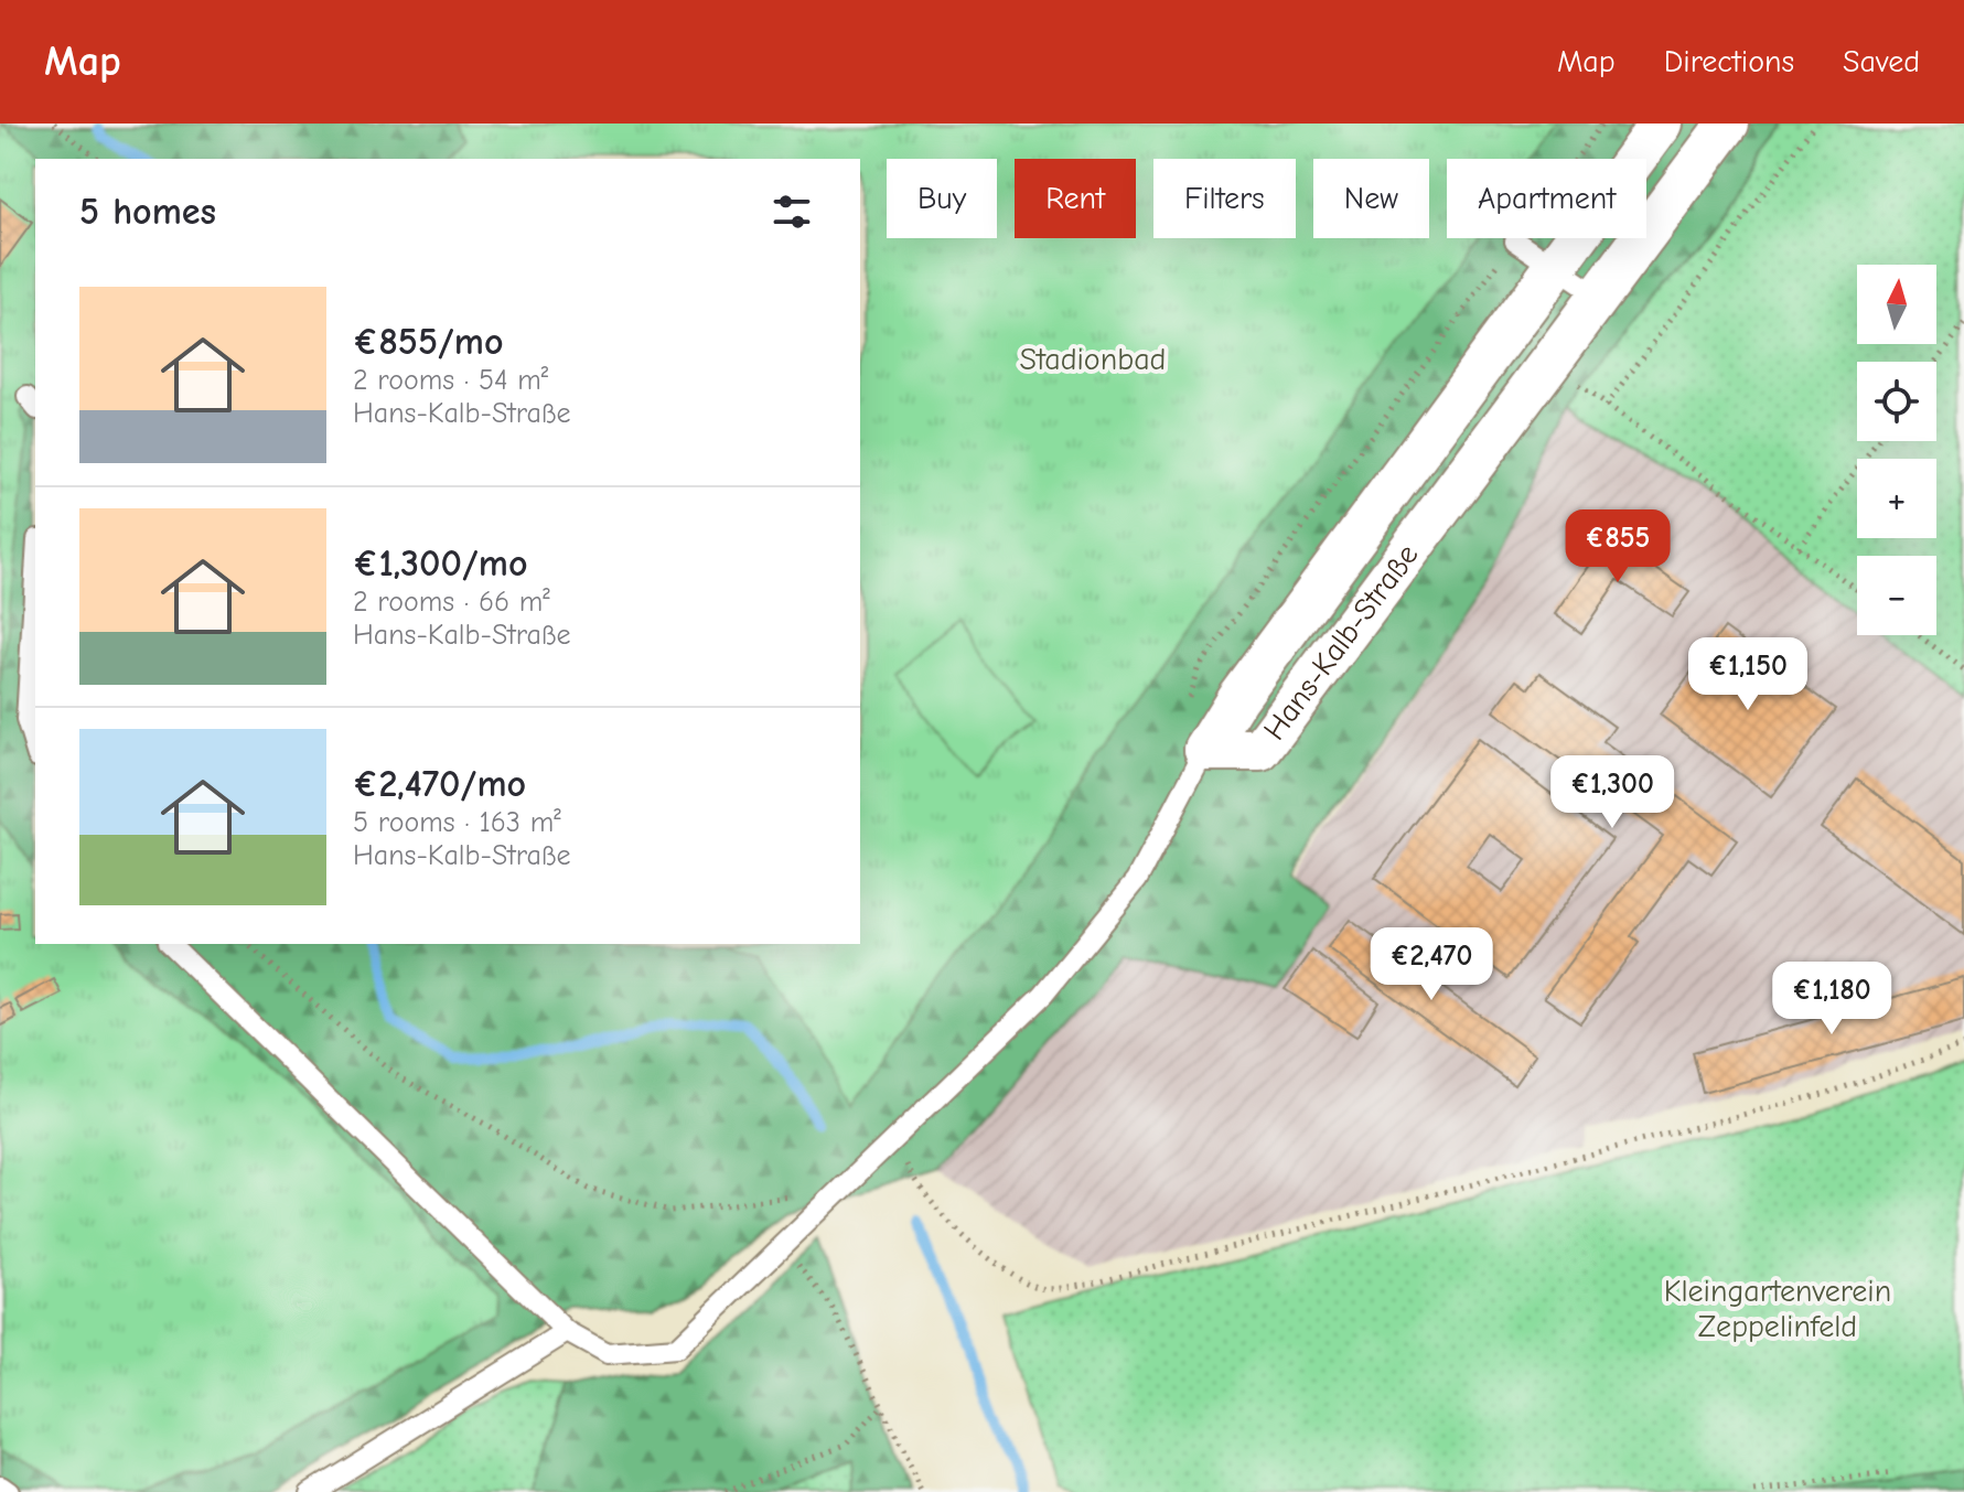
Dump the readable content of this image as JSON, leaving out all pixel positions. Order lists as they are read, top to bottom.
{
  "streets": {
    "street": ["Hans-Kalb-Straße"]
  },
  "parks": ["Stadionbad", "Kleingartenverein Zeppelinfeld"],
  "north": "top",
  "page": {
    "header": "Map",
    "nav": ["Map", "Directions", "Saved"],
    "chip": [
      "Buy",
      "Rent",
      "Filters",
      "New",
      "Apartment"
    ],
    "heading": "5 homes",
    "map_buttons": ["+", "−"],
    "list": [
      {
        "name": "€855/mo",
        "note": "2 rooms · 54 m² · Hans-Kalb-Straße"
      },
      {
        "name": "€1,300/mo",
        "note": "2 rooms · 66 m² · Hans-Kalb-Straße"
      },
      {
        "name": "€2,470/mo",
        "note": "5 rooms · 163 m² · Hans-Kalb-Straße"
      }
    ],
    "price": [
      "€855",
      "€1,150",
      "€1,300",
      "€2,470",
      "€1,180"
    ]
  }
}
